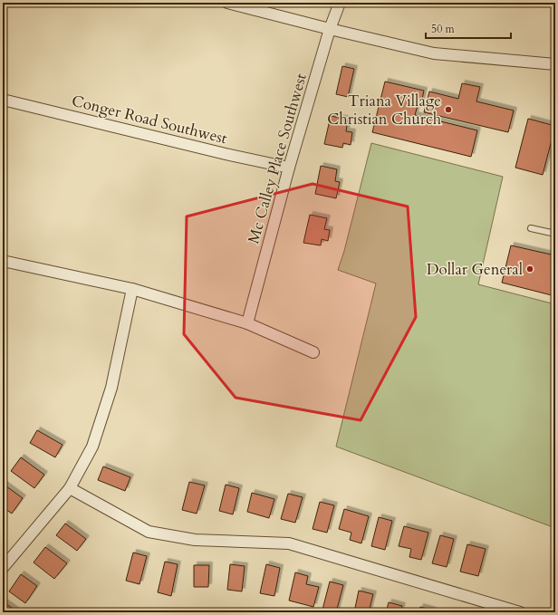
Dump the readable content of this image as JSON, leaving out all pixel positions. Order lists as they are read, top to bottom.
{
  "streets": {
    "street": ["Conger Road Southwest", "Mc Calley Place Southwest"]
  },
  "crossings": [
    ["Conger Road Southwest", "Mc Calley Place Southwest"]
  ],
  "places": ["Triana Village Christian Church", "Dollar General"],
  "scale_bar": "50 m"
}
